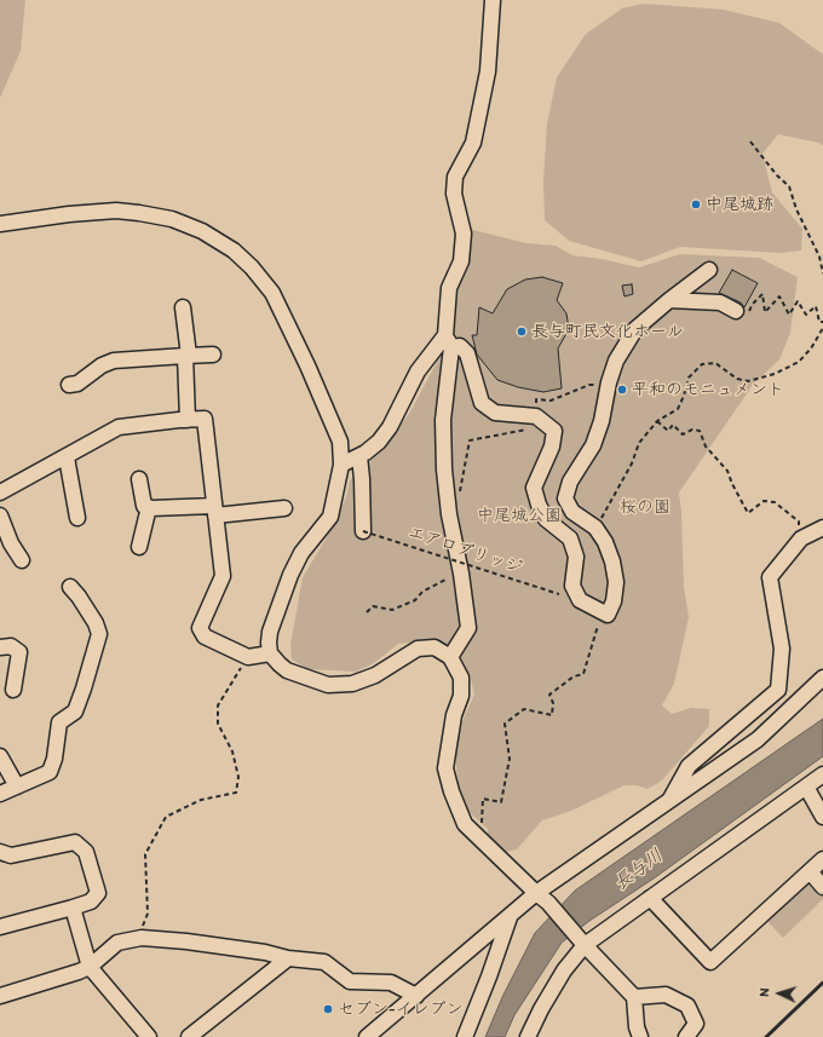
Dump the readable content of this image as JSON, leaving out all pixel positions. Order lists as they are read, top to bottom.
{
  "streets": {
    "path": ["エアロブリッジ"]
  },
  "water": ["長与川"],
  "parks": ["桜の園", "中尾城公園"],
  "places": [
    "中尾城跡",
    "長与町民文化ホール",
    "平和のモニュメント",
    "セブン-イレブン"
  ],
  "north": "left"
}
